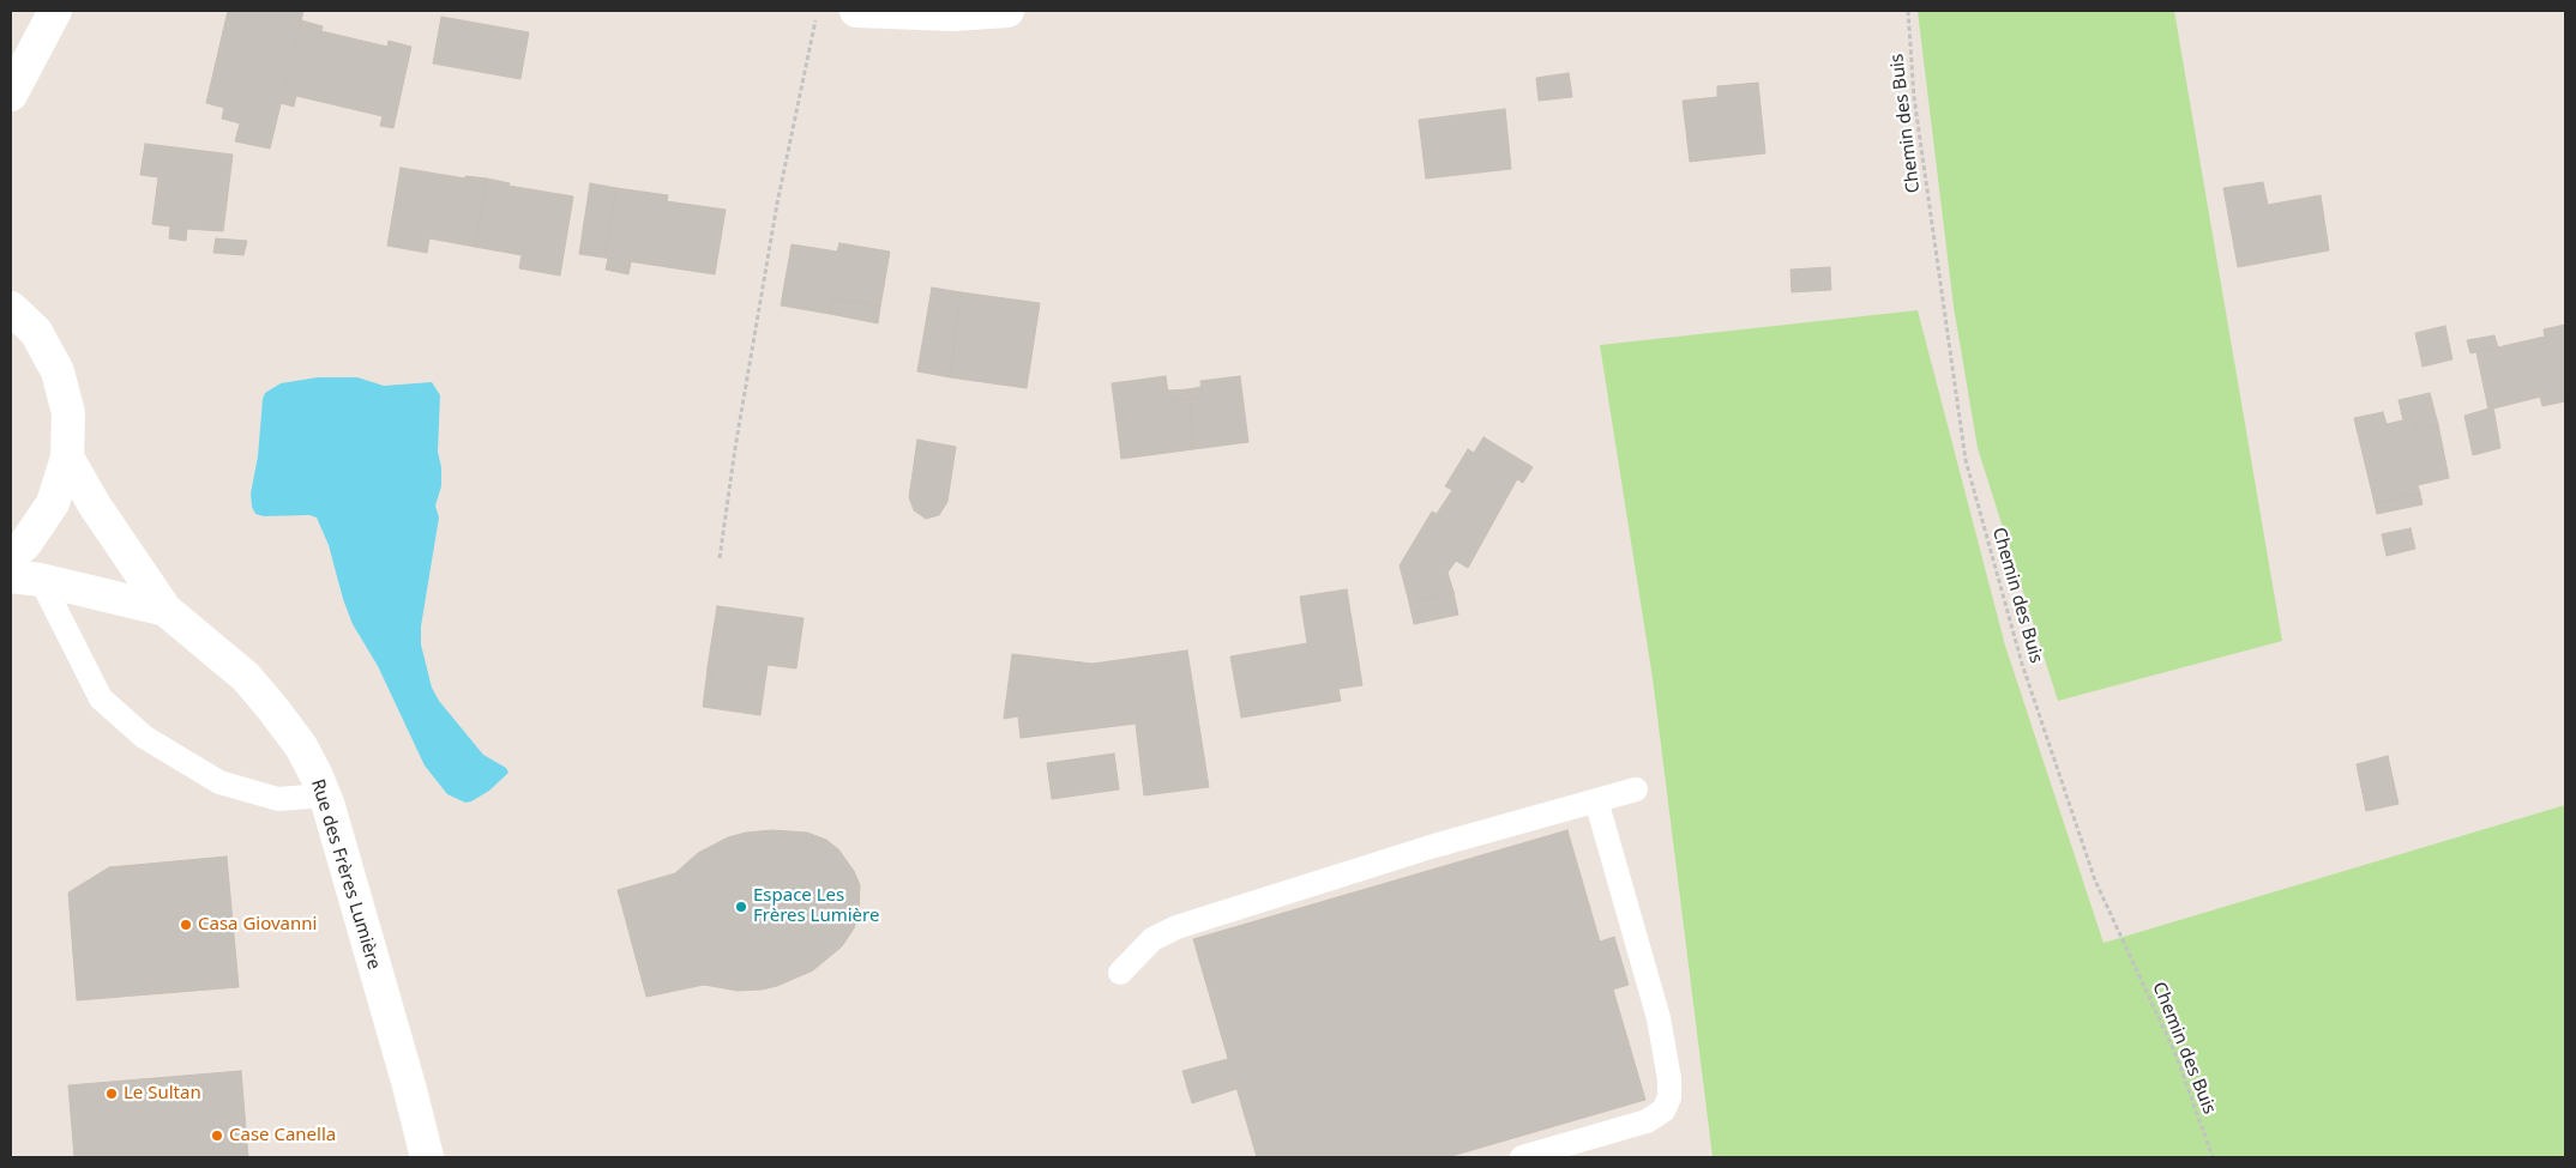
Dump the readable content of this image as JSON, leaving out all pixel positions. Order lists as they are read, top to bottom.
{
  "streets": {
    "street": ["Rue des Frères Lumière"],
    "path": ["Chemin des Buis"]
  },
  "places": [
    "Espace Les Frères Lumière",
    "Casa Giovanni",
    "Le Sultan",
    "Case Canella"
  ]
}
